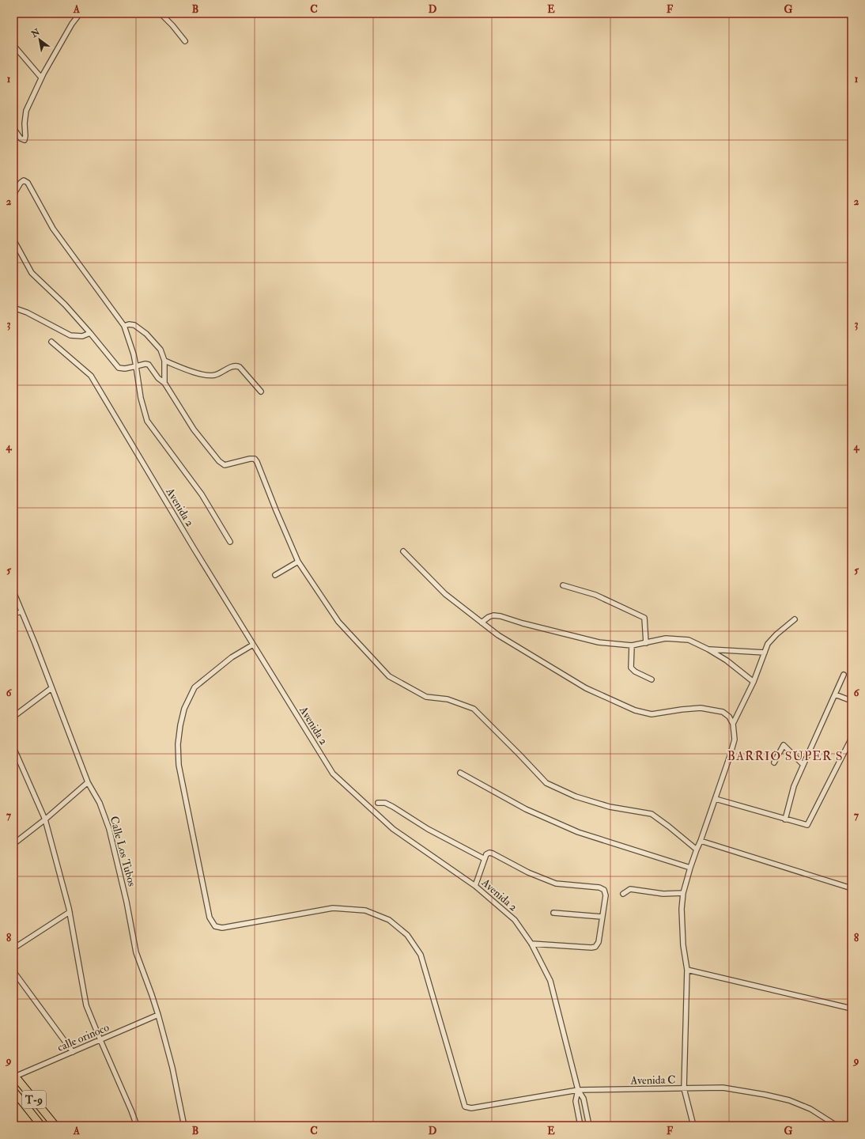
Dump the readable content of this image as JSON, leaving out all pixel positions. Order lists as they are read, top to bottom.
{
  "streets": {
    "highway": ["T-9"],
    "street": [
      "Avenida 2",
      "Calle Los Tubos",
      "calle orinoco",
      "Avenida C"
    ]
  },
  "crossings": [
    ["Avenida 2", "Avenida C"],
    ["Calle Los Tubos", "calle orinoco"],
    ["calle orinoco", "T-9"]
  ],
  "districts": ["BARRIO SUPER S"],
  "north": "top left",
  "grid": {
    "columns": [
      "A",
      "B",
      "C",
      "D",
      "E",
      "F",
      "G"
    ],
    "rows": [
      "1",
      "2",
      "3",
      "4",
      "5",
      "6",
      "7",
      "8",
      "9"
    ]
  }
}
